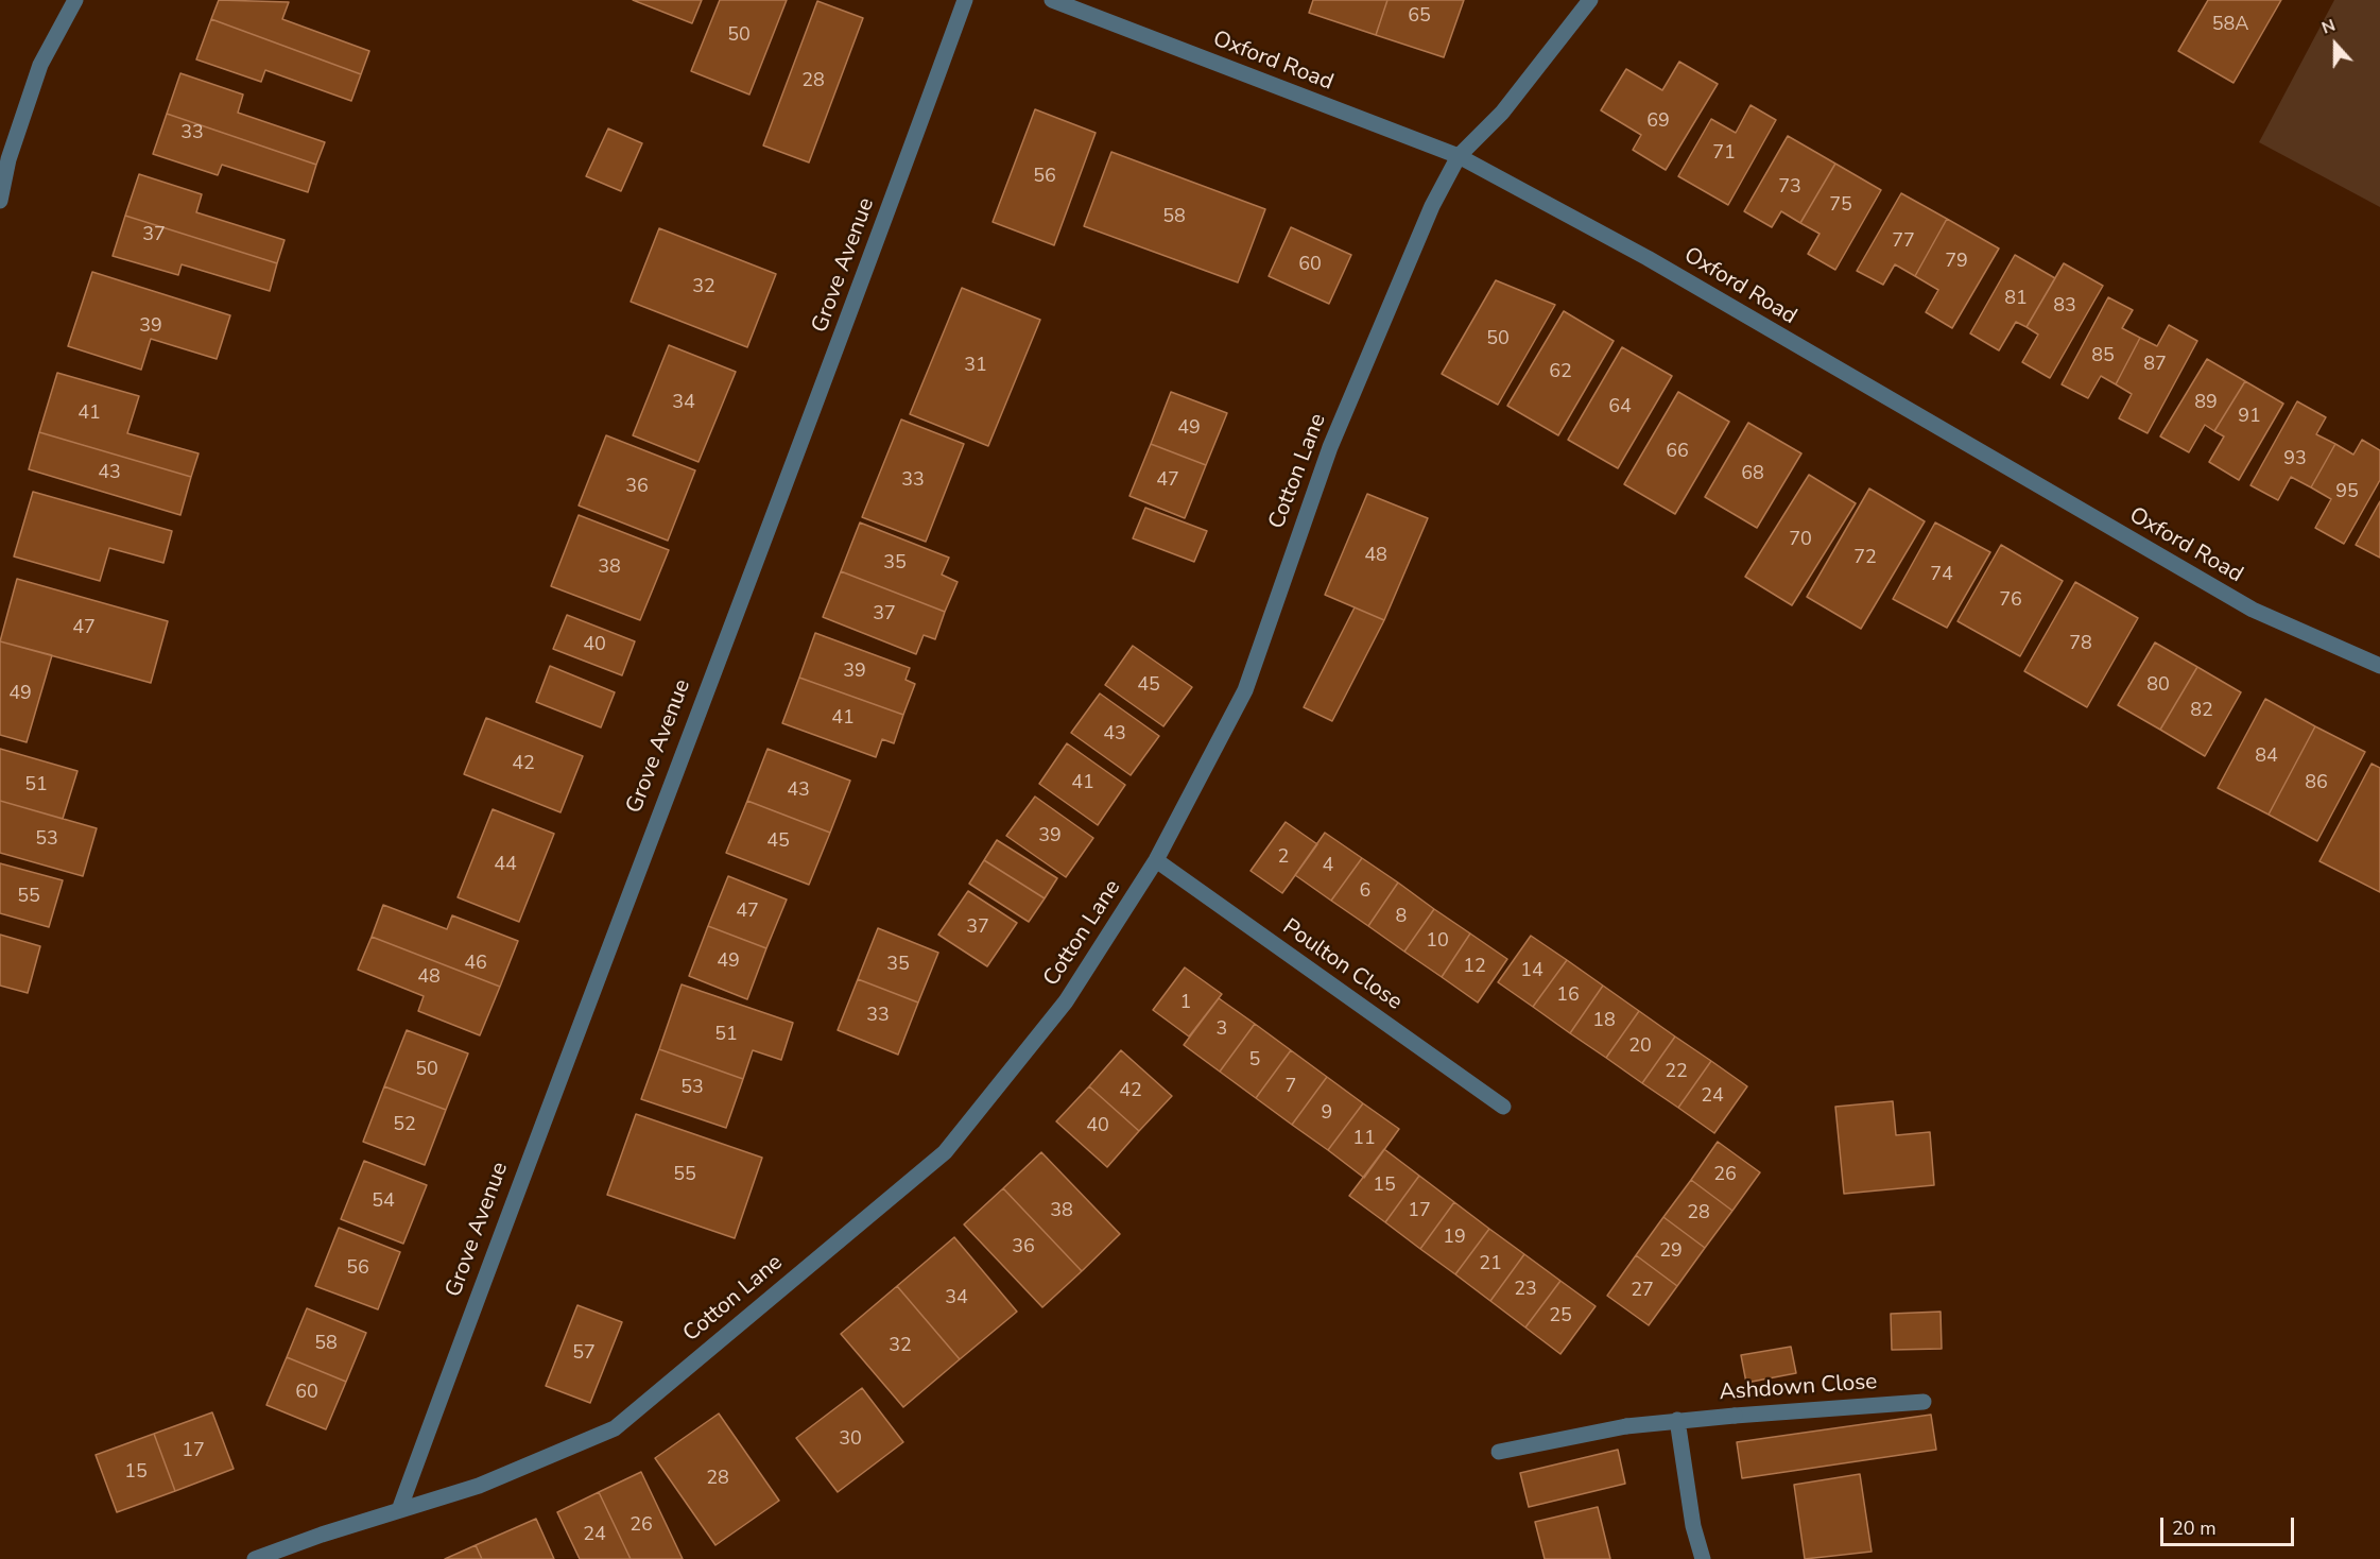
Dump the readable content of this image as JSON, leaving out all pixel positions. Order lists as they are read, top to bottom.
{
  "streets": {
    "street": [
      "Oxford Road",
      "Grove Avenue",
      "Cotton Lane",
      "Poulton Close",
      "Ashdown Close"
    ]
  },
  "crossings": [
    ["Oxford Road", "Cotton Lane"],
    ["Grove Avenue", "Cotton Lane"],
    ["Cotton Lane", "Poulton Close"]
  ],
  "house_numbers": [
    "65",
    "58A",
    "50",
    "28",
    "69",
    "33",
    "71",
    "56",
    "73",
    "75",
    "58",
    "37",
    "77",
    "79",
    "60",
    "32",
    "81",
    "83",
    "39",
    "50",
    "85",
    "87",
    "31",
    "62",
    "34",
    "89",
    "64",
    "41",
    "91",
    "49",
    "66",
    "93",
    "43",
    "68",
    "33",
    "47",
    "36",
    "95",
    "70",
    "48",
    "72",
    "35",
    "38",
    "74",
    "76",
    "37",
    "47",
    "78",
    "40",
    "39",
    "45",
    "80",
    "49",
    "82",
    "41",
    "43",
    "84",
    "42",
    "41",
    "86",
    "51",
    "43",
    "39",
    "53",
    "45",
    "2",
    "44",
    "4",
    "6",
    "55",
    "47",
    "8",
    "37",
    "10",
    "49",
    "46",
    "35",
    "12",
    "14",
    "48",
    "16",
    "1",
    "33",
    "18",
    "3",
    "51",
    "20",
    "5",
    "50",
    "22",
    "7",
    "53",
    "42",
    "24",
    "9",
    "52",
    "40",
    "11",
    "55",
    "26",
    "15",
    "54",
    "38",
    "17",
    "28",
    "19",
    "36",
    "29",
    "21",
    "56",
    "23",
    "27",
    "34",
    "25",
    "58",
    "32",
    "57",
    "60",
    "30",
    "17",
    "15",
    "28",
    "26",
    "24"
  ],
  "scale_bar": "20 m",
  "north": "top"
}
